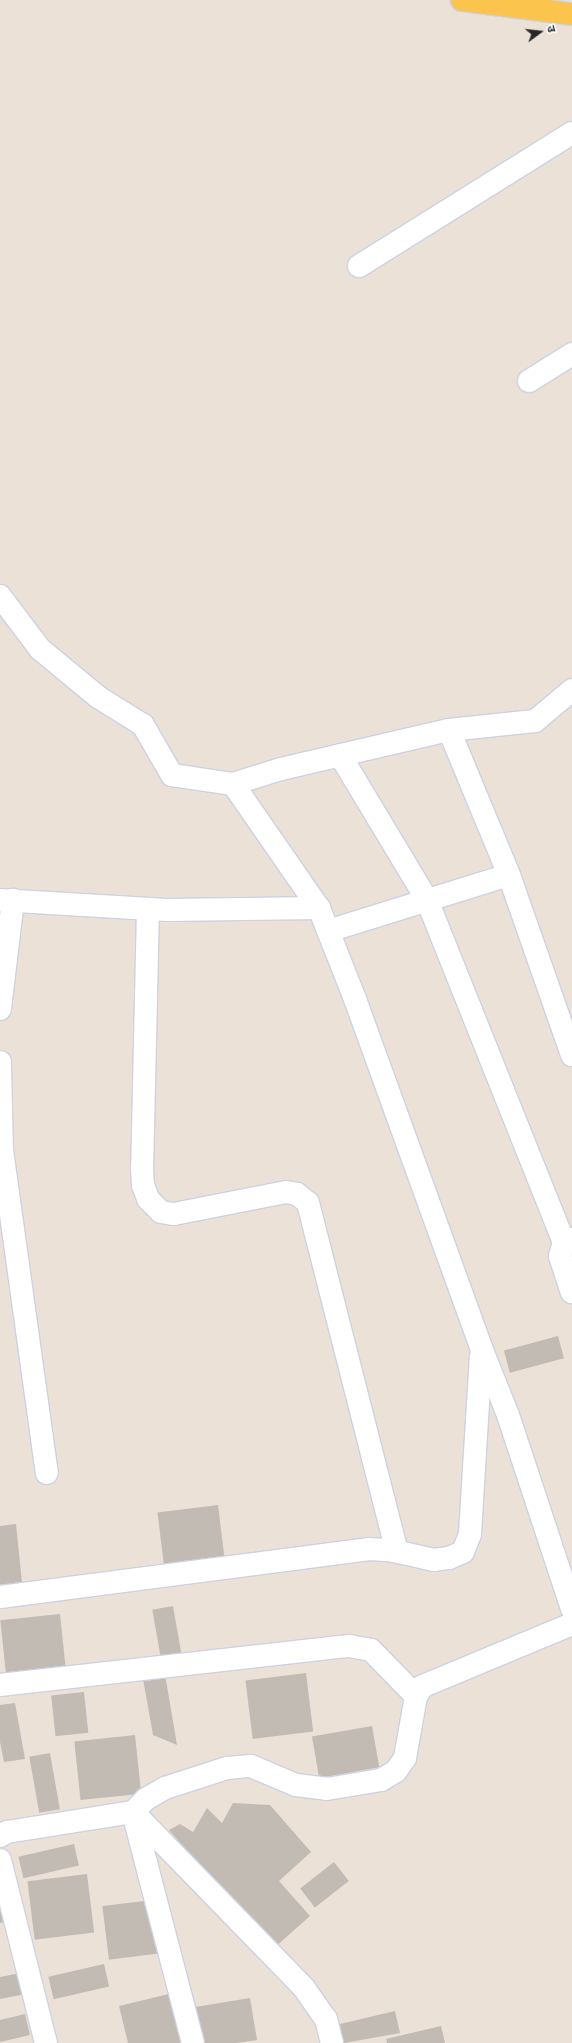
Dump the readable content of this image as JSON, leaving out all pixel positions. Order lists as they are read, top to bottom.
{
  "north": "right"
}
